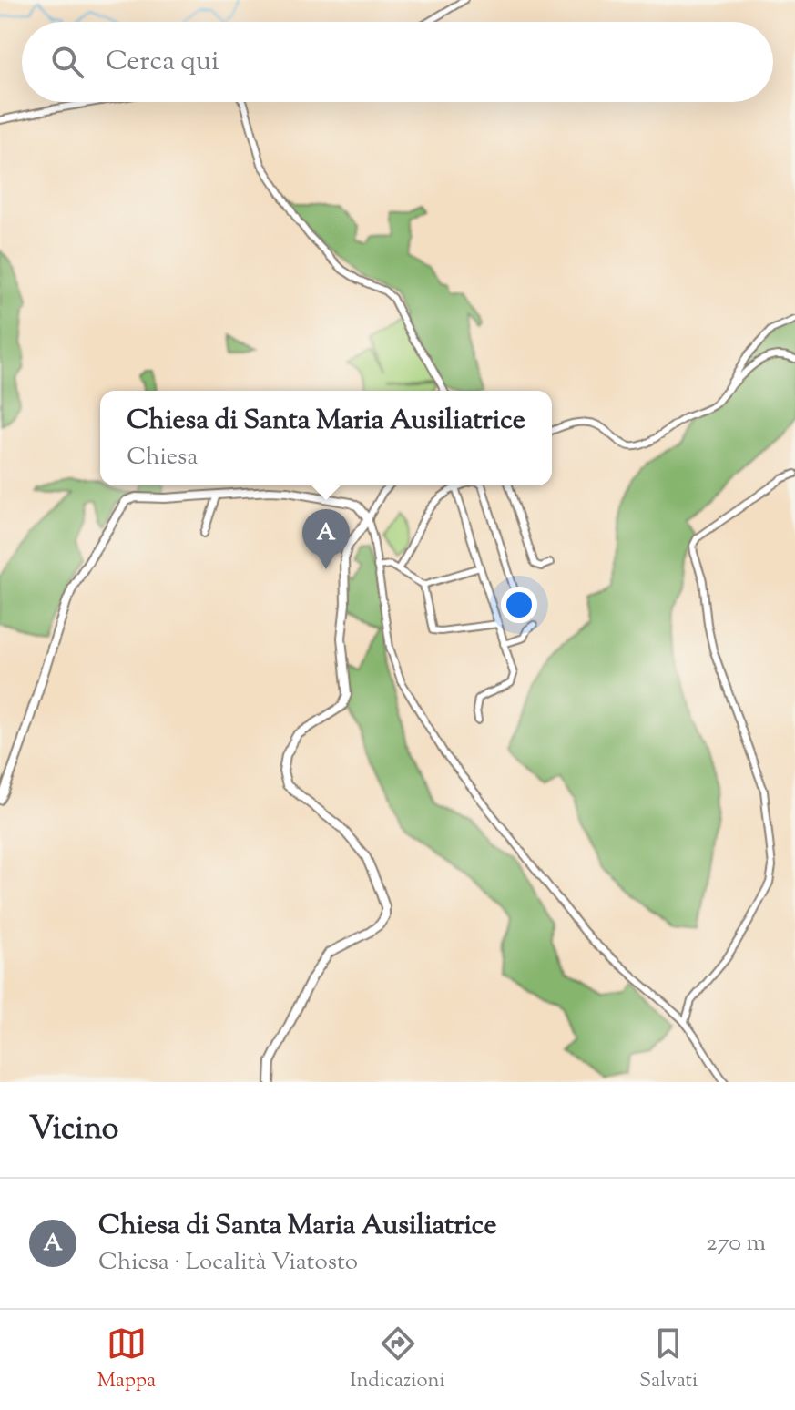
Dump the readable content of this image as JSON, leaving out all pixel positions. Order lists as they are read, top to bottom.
{
  "page": {
    "search": "Cerca qui",
    "popup": ["Chiesa di Santa Maria Ausiliatrice", "Chiesa"],
    "pins": "A",
    "heading": "Vicino",
    "list": [
      {
        "mark": "A",
        "name": "Chiesa di Santa Maria Ausiliatrice",
        "note": "Chiesa · Località Viatosto",
        "value": "270 m"
      }
    ],
    "nav": ["Mappa", "Indicazioni", "Salvati"]
  }
}
